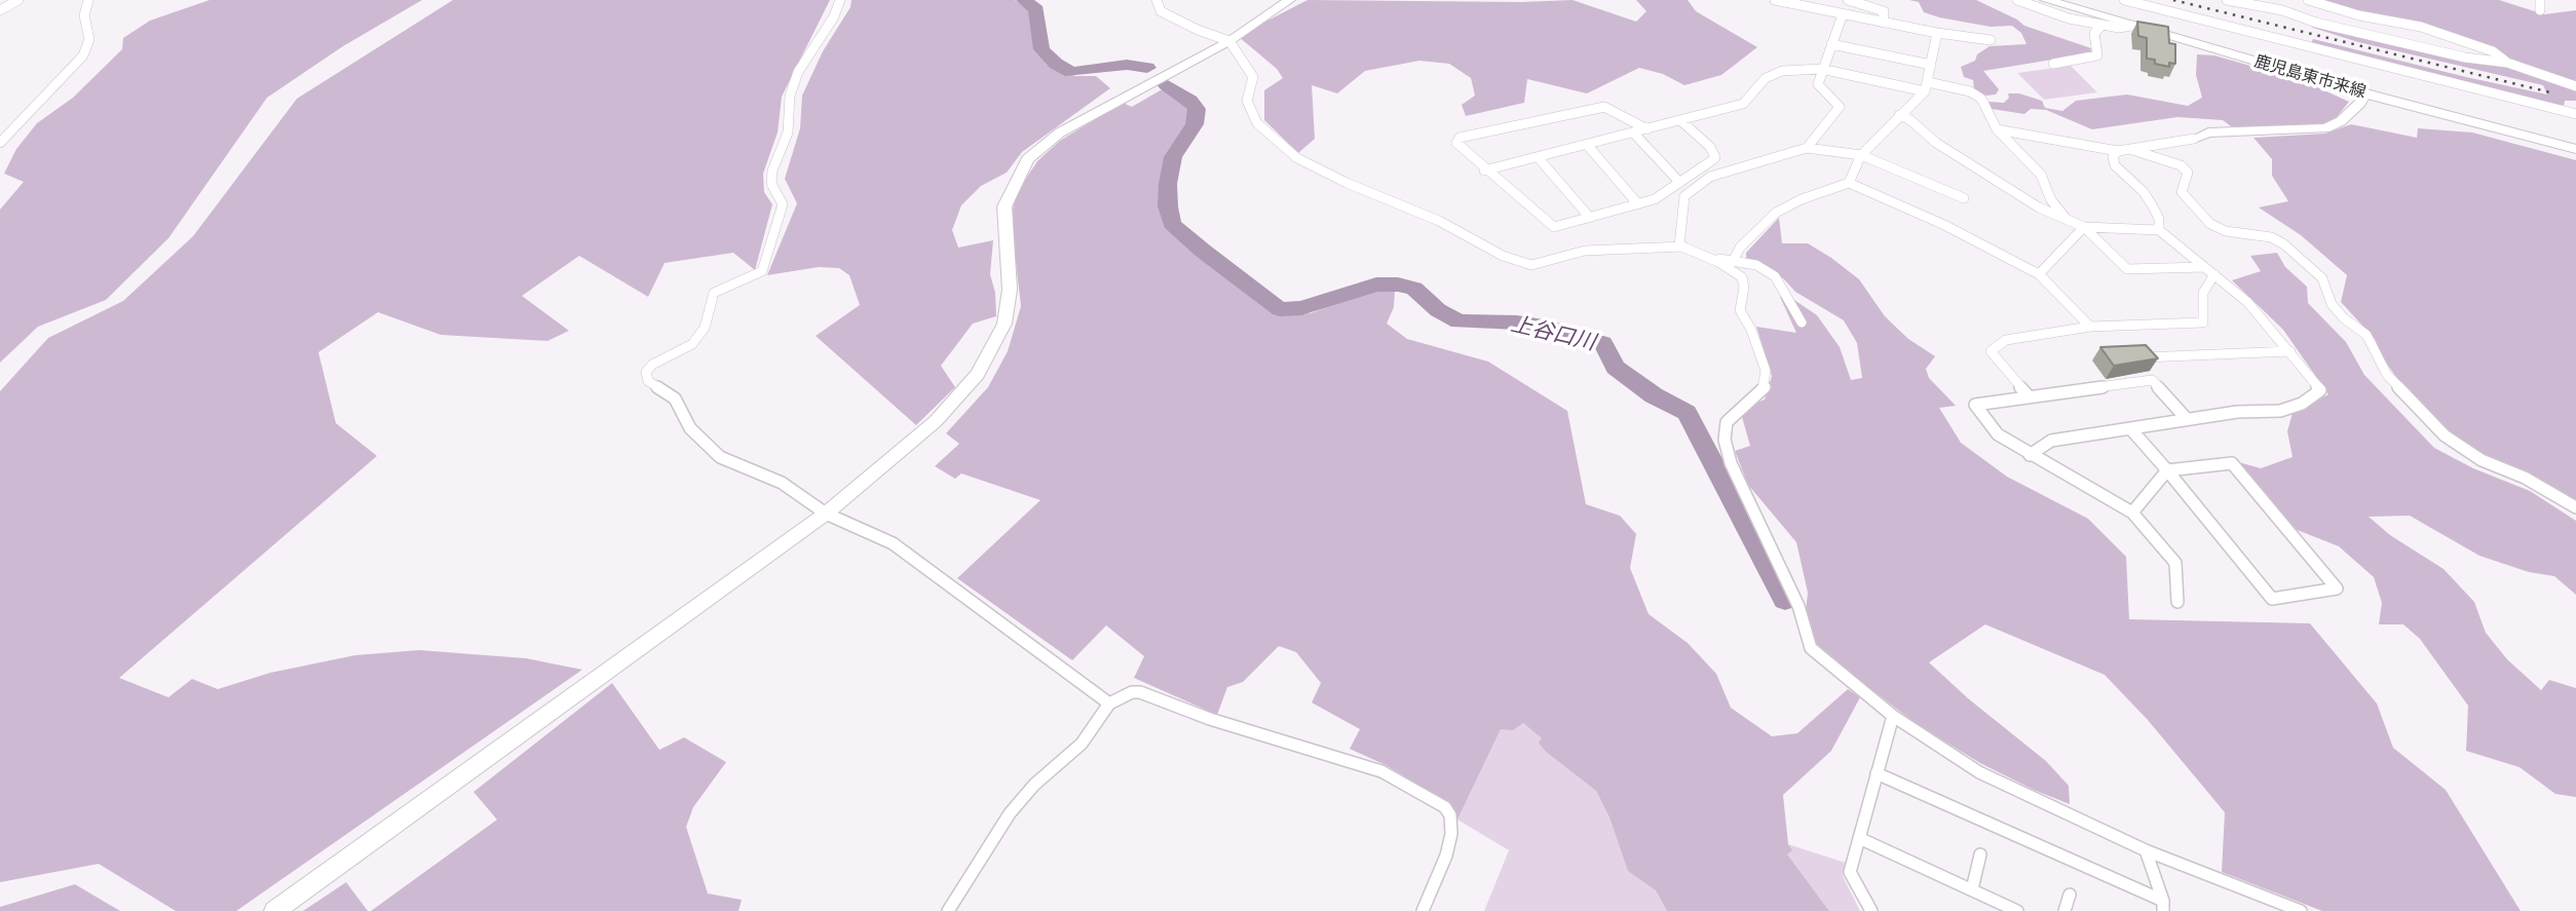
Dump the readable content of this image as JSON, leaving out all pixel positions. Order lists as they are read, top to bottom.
{
  "streets": {
    "main road": ["鹿児島東市来線"]
  },
  "water": ["上谷口川"]
}
